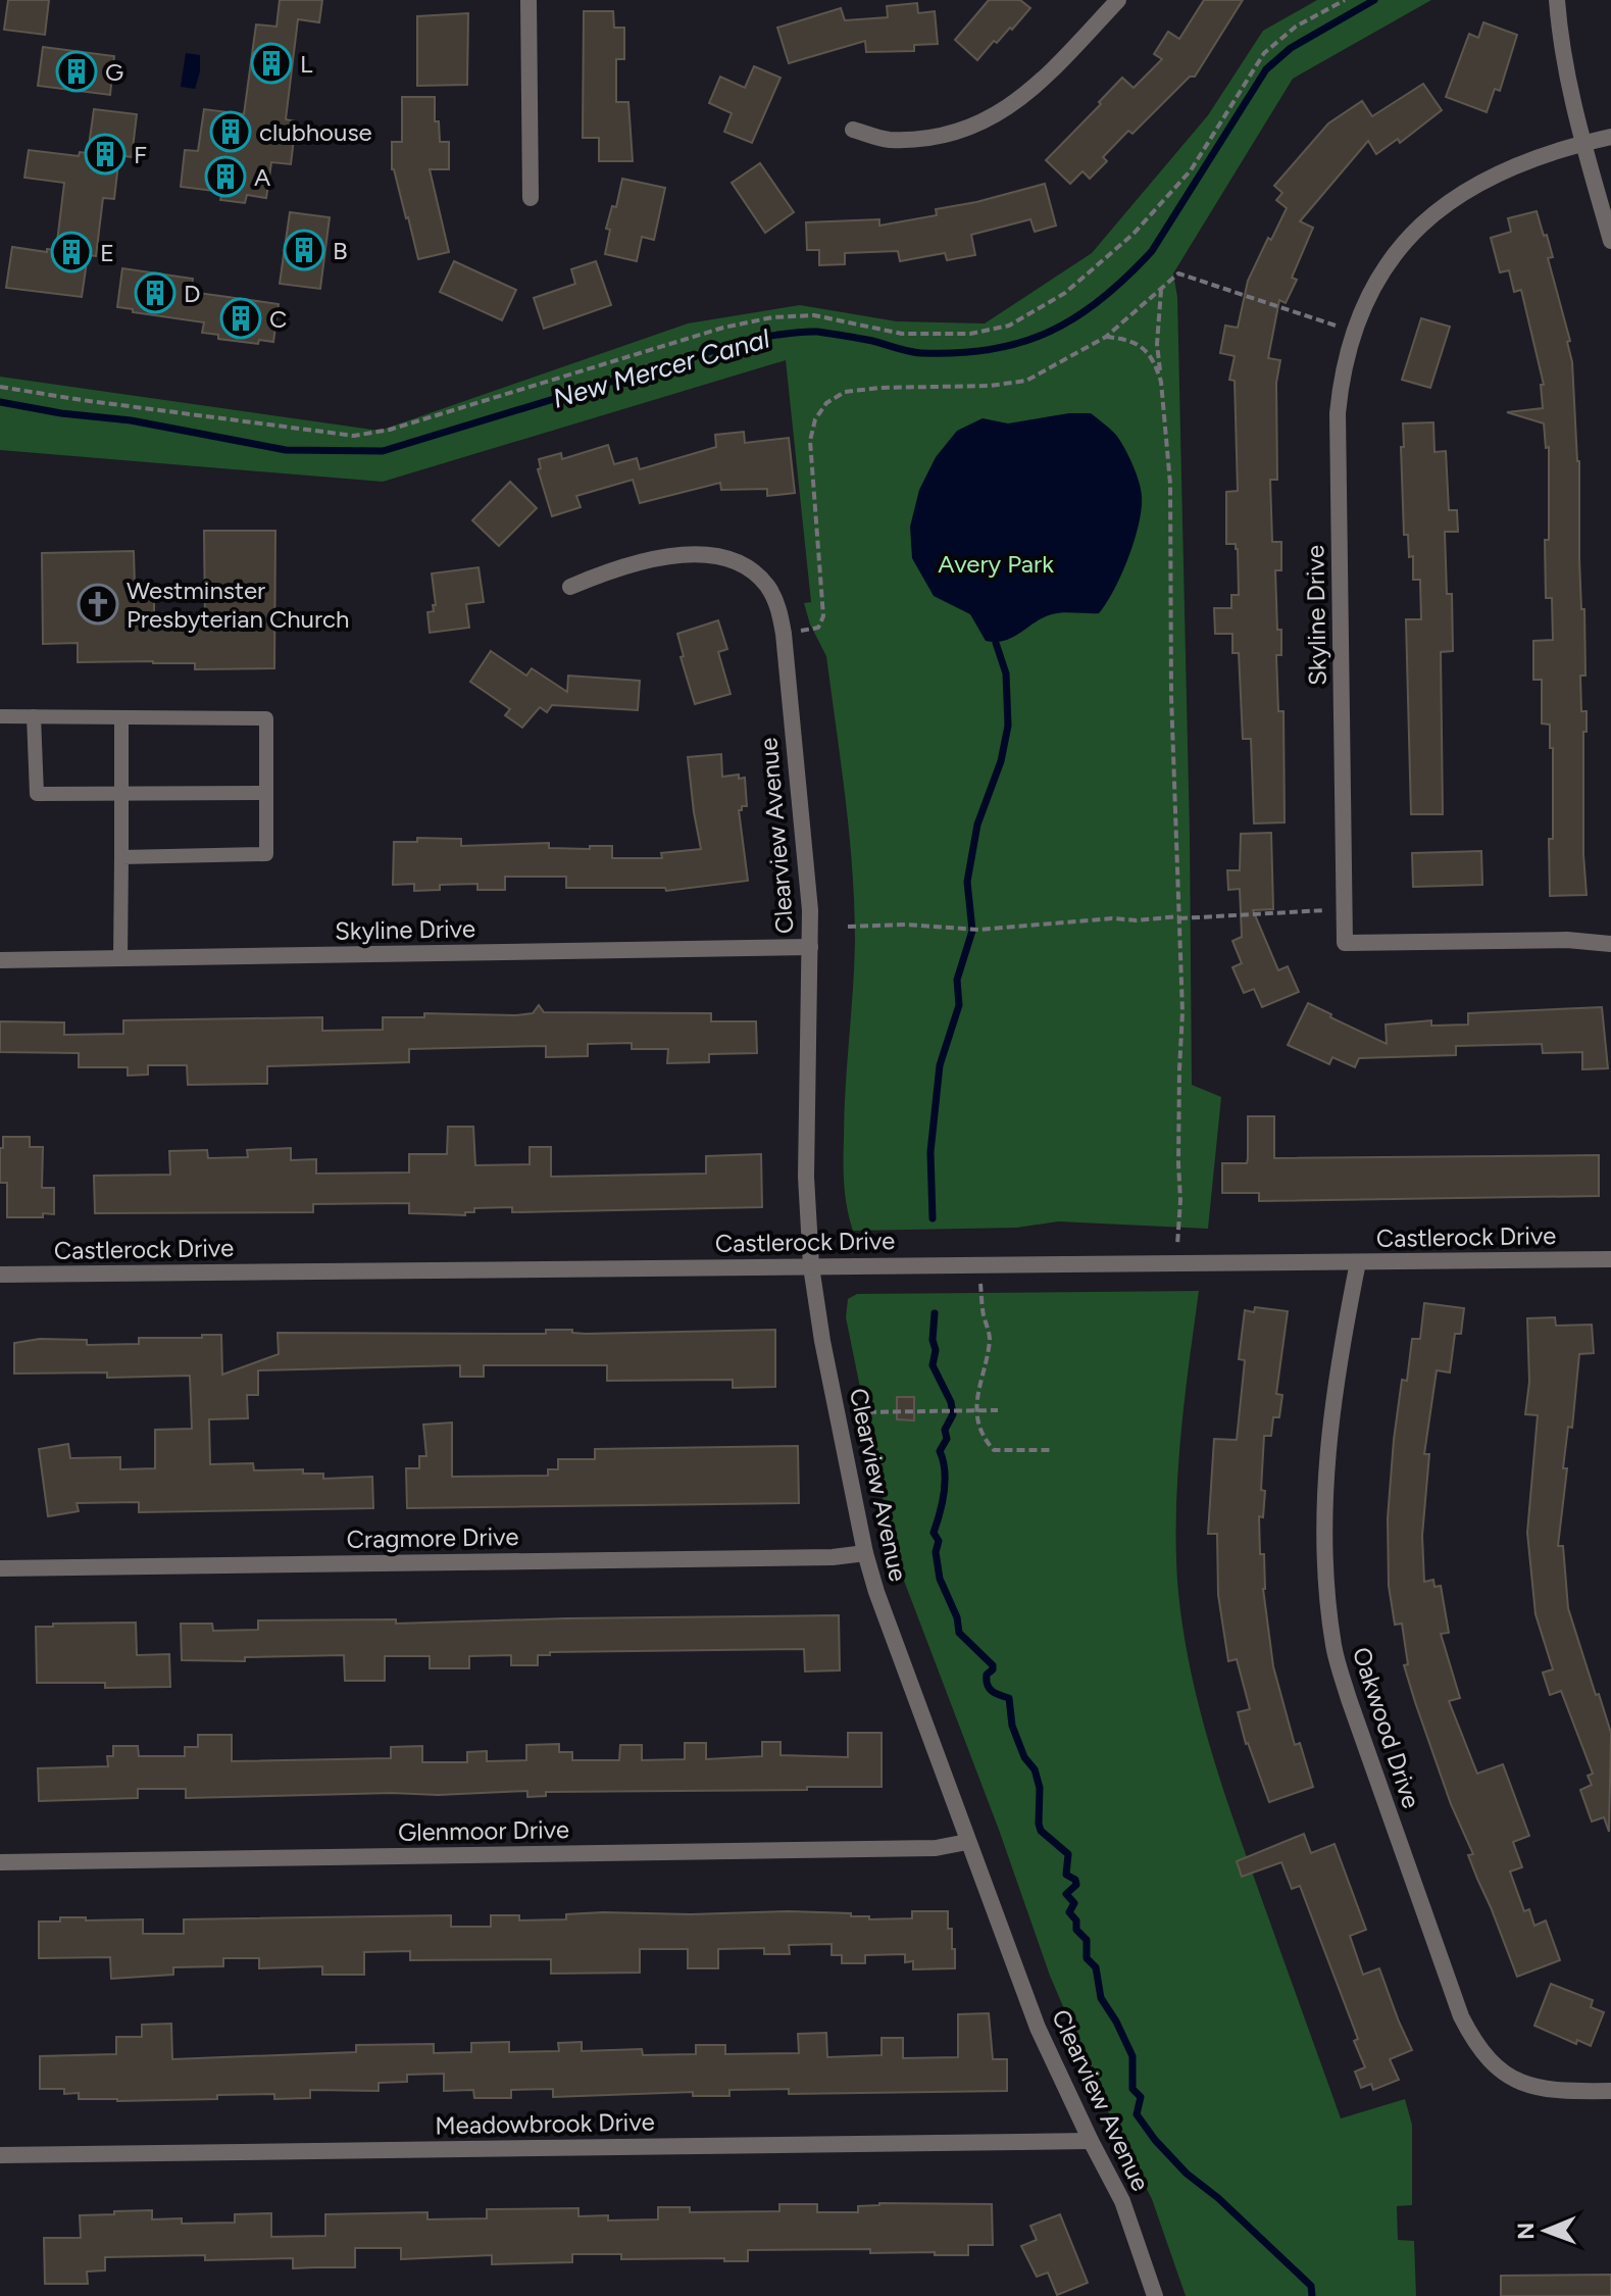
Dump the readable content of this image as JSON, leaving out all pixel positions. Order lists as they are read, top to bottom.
{
  "streets": {
    "street": [
      "Skyline Drive",
      "Clearview Avenue",
      "Castlerock Drive",
      "Cragmore Drive",
      "Oakwood Drive",
      "Glenmoor Drive",
      "Meadowbrook Drive"
    ]
  },
  "crossings": [
    ["Skyline Drive", "Clearview Avenue"],
    ["Clearview Avenue", "Castlerock Drive"],
    ["Clearview Avenue", "Cragmore Drive"],
    ["Clearview Avenue", "Glenmoor Drive"],
    ["Clearview Avenue", "Meadowbrook Drive"],
    ["Castlerock Drive", "Oakwood Drive"]
  ],
  "water": ["New Mercer Canal"],
  "parks": ["Avery Park"],
  "places": {
    "building": [
      "L",
      "G",
      "clubhouse",
      "F",
      "A",
      "B",
      "E",
      "D",
      "C"
    ],
    "church": ["Westminster Presbyterian Church"]
  },
  "north": "left"
}
